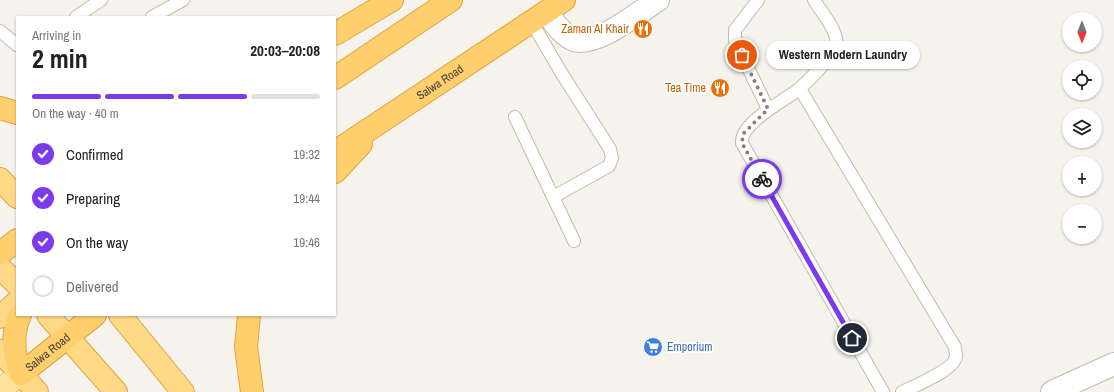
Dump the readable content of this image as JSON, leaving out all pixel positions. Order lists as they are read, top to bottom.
{
  "streets": {
    "highway": ["Salwa Road"]
  },
  "places": {
    "restaurant": ["Zaman Al Khair", "Tea Time"],
    "other": ["Western Modern Laundry"],
    "supermarket": ["Emporium"]
  },
  "north": "bottom",
  "page": {
    "map_buttons": ["+", "−"],
    "heading": ["2 min", "Arriving in", "20:03–20:08"],
    "bubble": "Western Modern Laundry",
    "bar": "On the way · 40 m",
    "list": [
      ["Confirmed", "19:32"],
      ["Preparing", "19:44"],
      ["On the way", "19:46"],
      "Delivered"
    ]
  }
}
